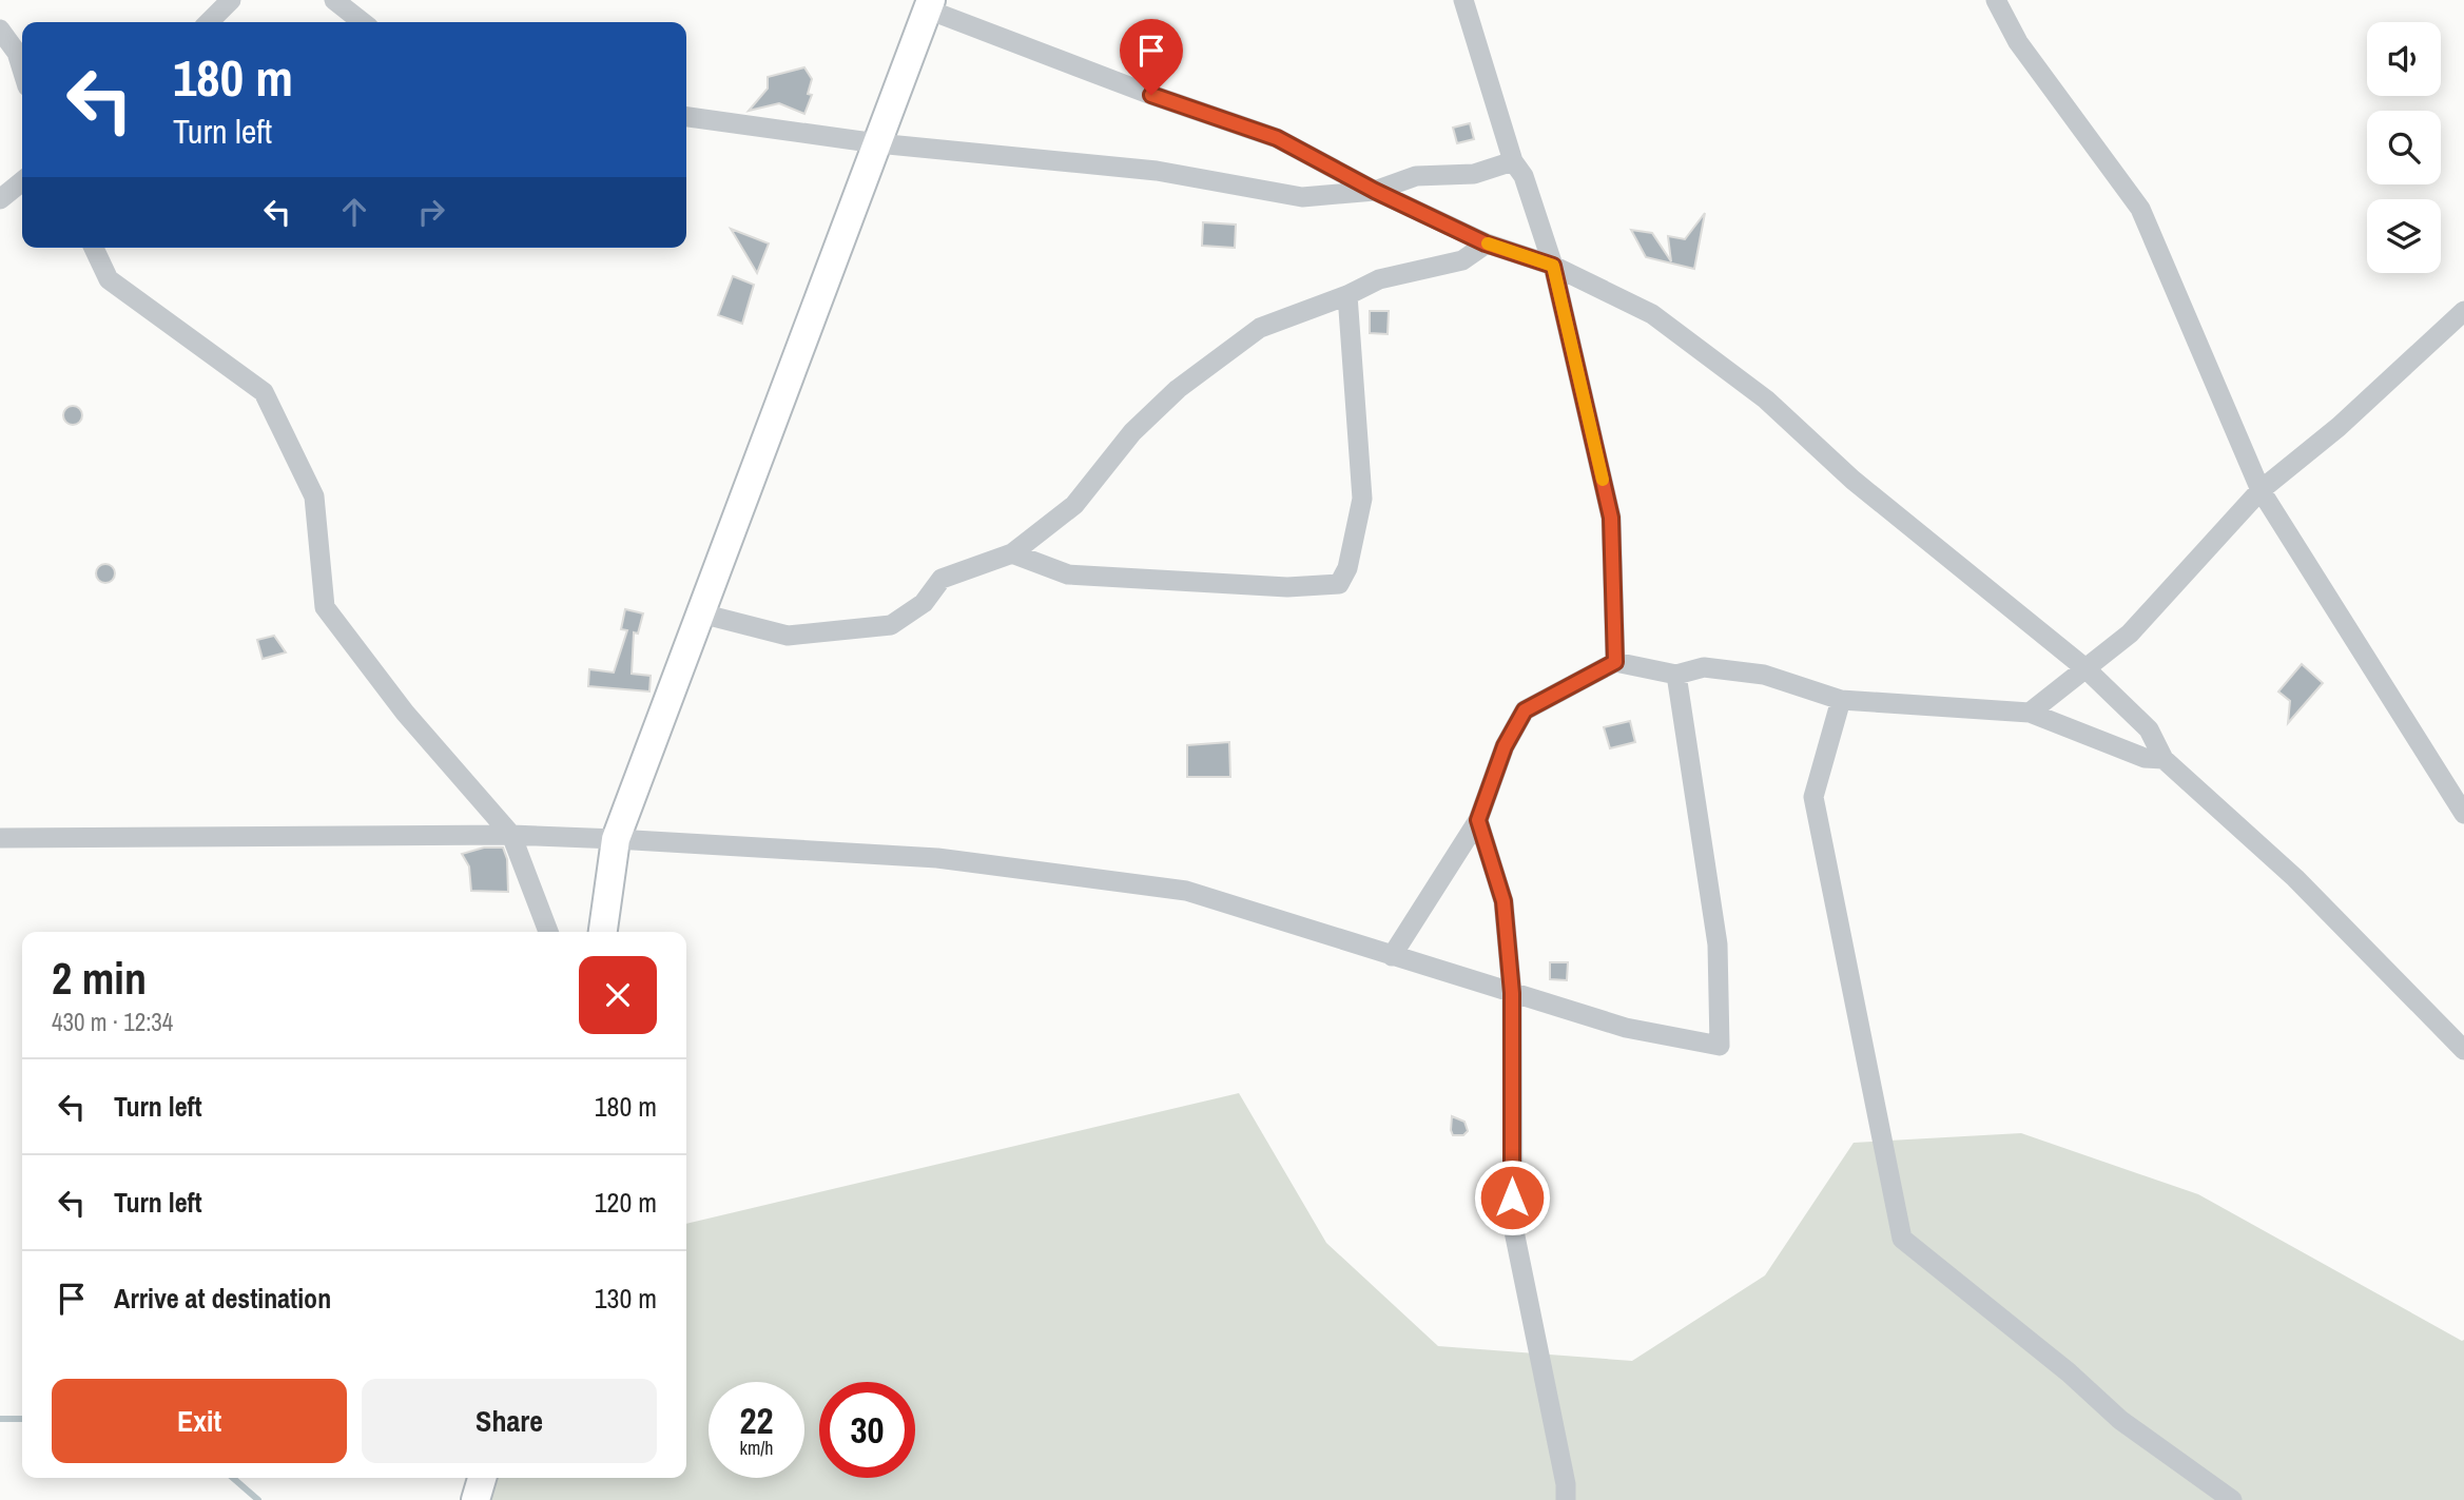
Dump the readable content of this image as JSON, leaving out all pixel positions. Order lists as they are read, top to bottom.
{
  "page": {
    "turn": ["180 m", "Turn left"],
    "heading": ["2 min", "430 m · 12:34"],
    "list": [
      {
        "name": "Turn left",
        "value": "180 m"
      },
      {
        "name": "Turn left",
        "value": "120 m"
      },
      {
        "name": "Arrive at destination",
        "value": "130 m"
      }
    ],
    "buttons": ["Exit", "Share"],
    "speed": "22 km/h",
    "limit": "30"
  }
}
